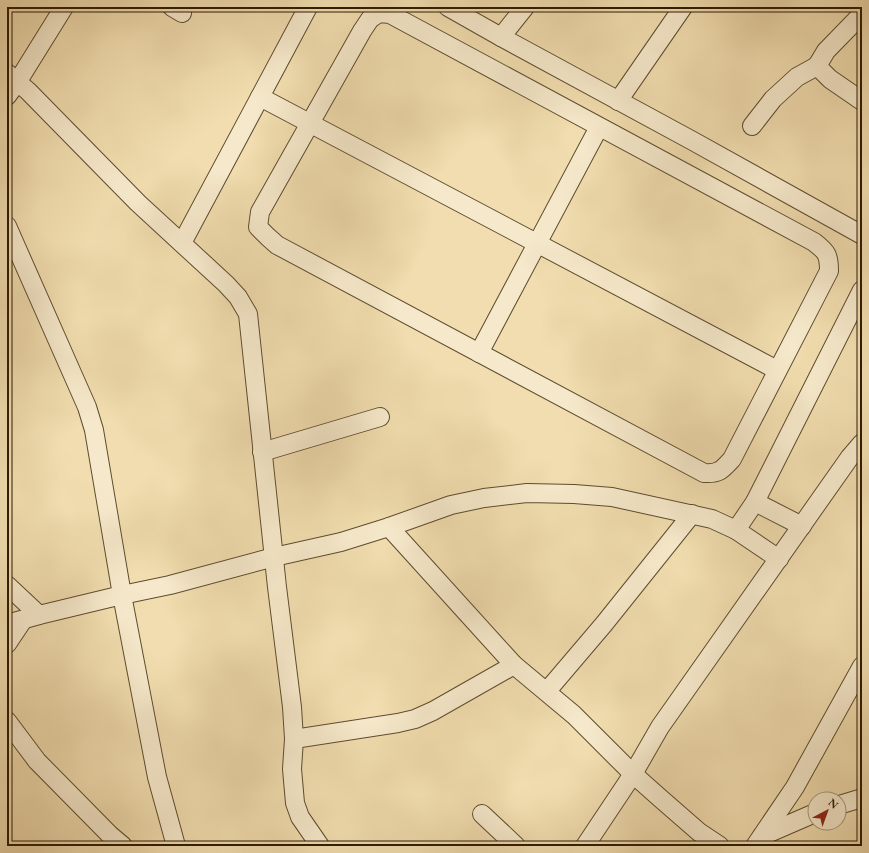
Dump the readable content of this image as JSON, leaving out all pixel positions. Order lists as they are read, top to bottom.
{
  "north": "top right"
}
